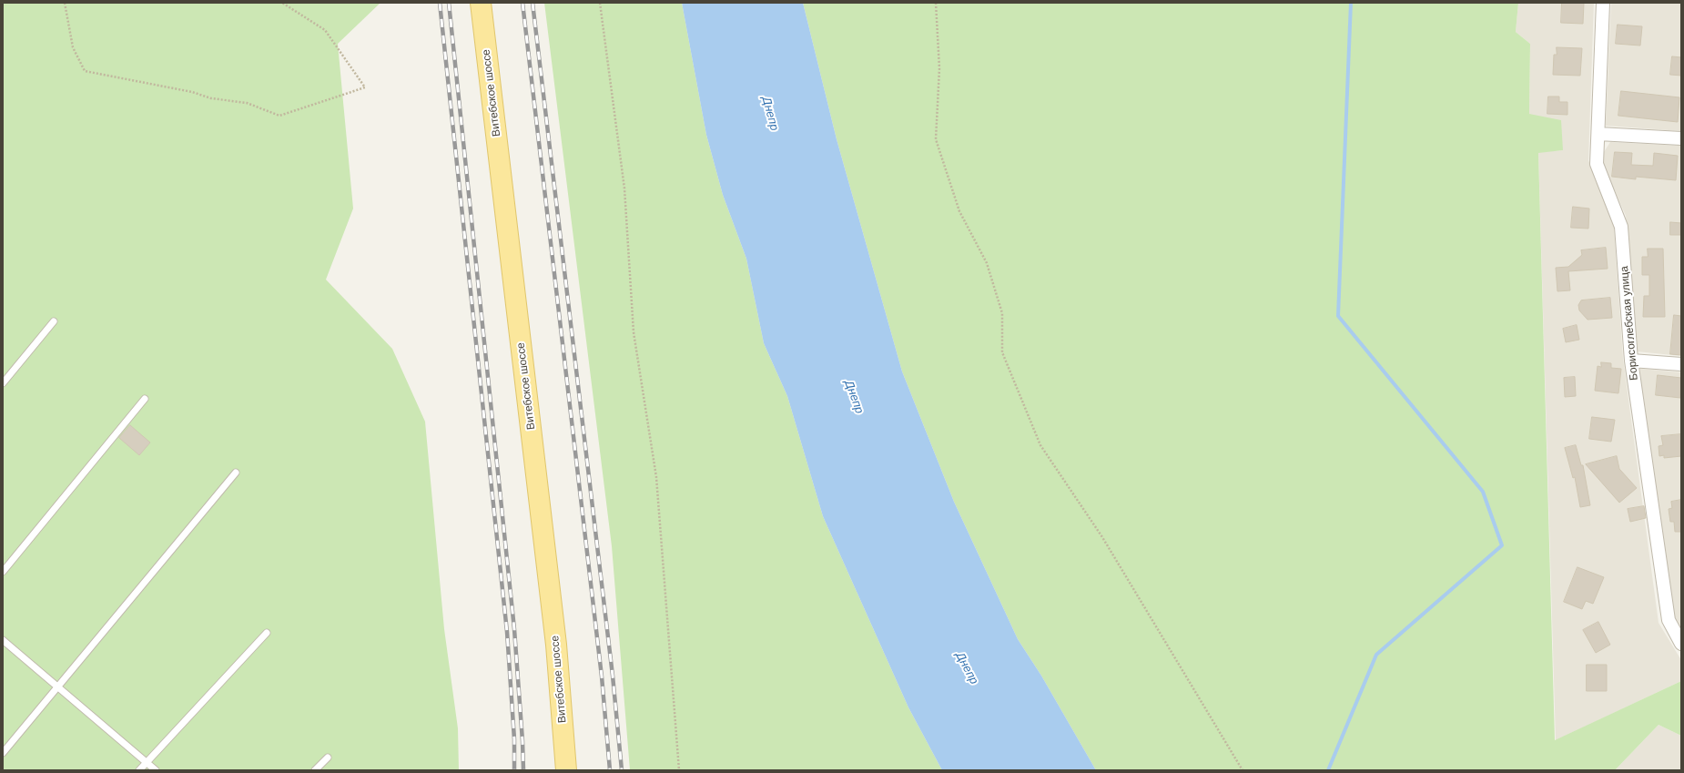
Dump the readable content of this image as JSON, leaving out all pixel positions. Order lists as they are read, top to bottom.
{
  "streets": {
    "main road": ["Витебское шоссе"],
    "street": ["Борисоглебская улица"]
  },
  "water": ["Днепр"]
}
